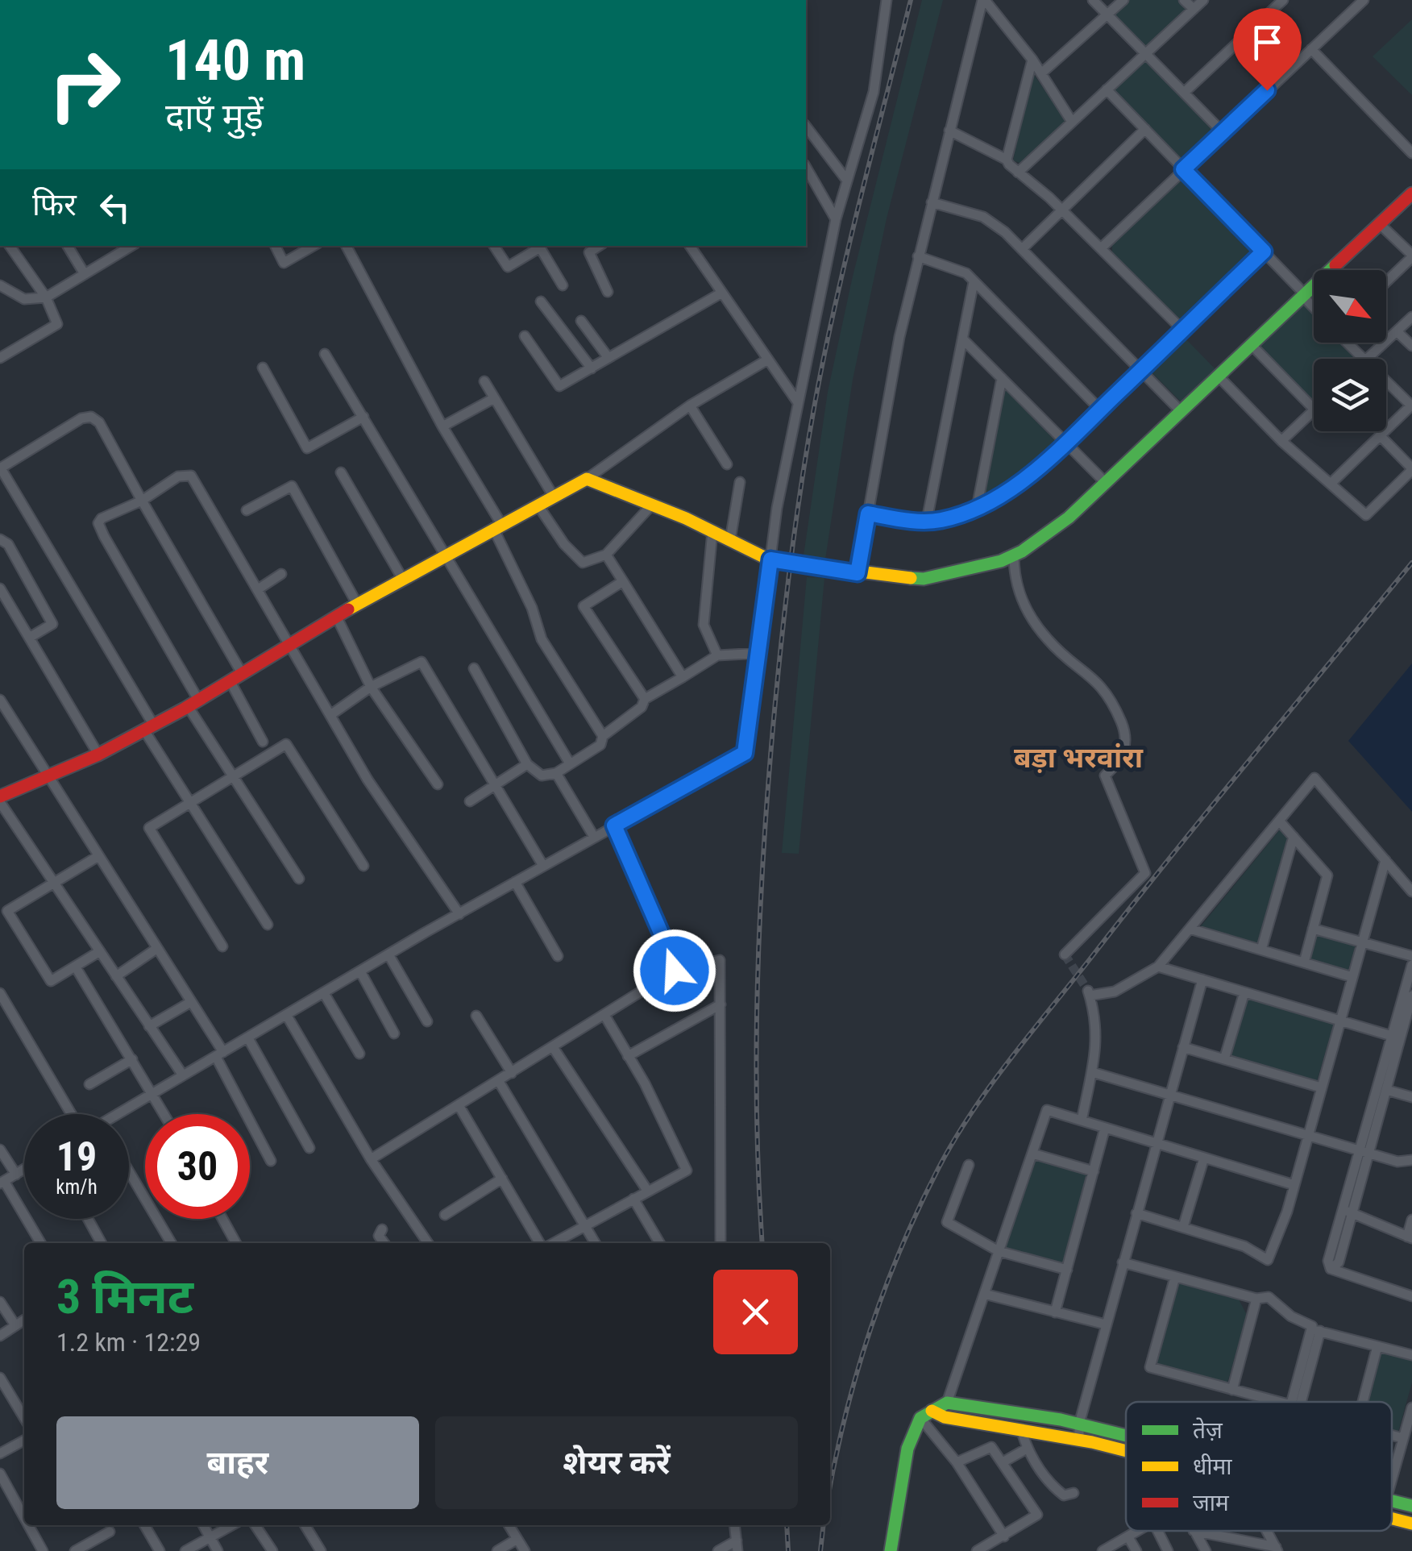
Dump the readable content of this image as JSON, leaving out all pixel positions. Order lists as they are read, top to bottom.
{
  "districts": ["बड़ा भरवांरा"],
  "legend": ["तेज़", "धीमा", "जाम"],
  "north": "bottom right",
  "page": {
    "turn": ["140 m", "दाएँ मुड़ें"],
    "then": "फिर",
    "speed": "19 km/h",
    "limit": "30",
    "heading": ["3 मिनट", "1.2 km · 12:29"],
    "buttons": ["बाहर", "शेयर करें"]
  }
}
